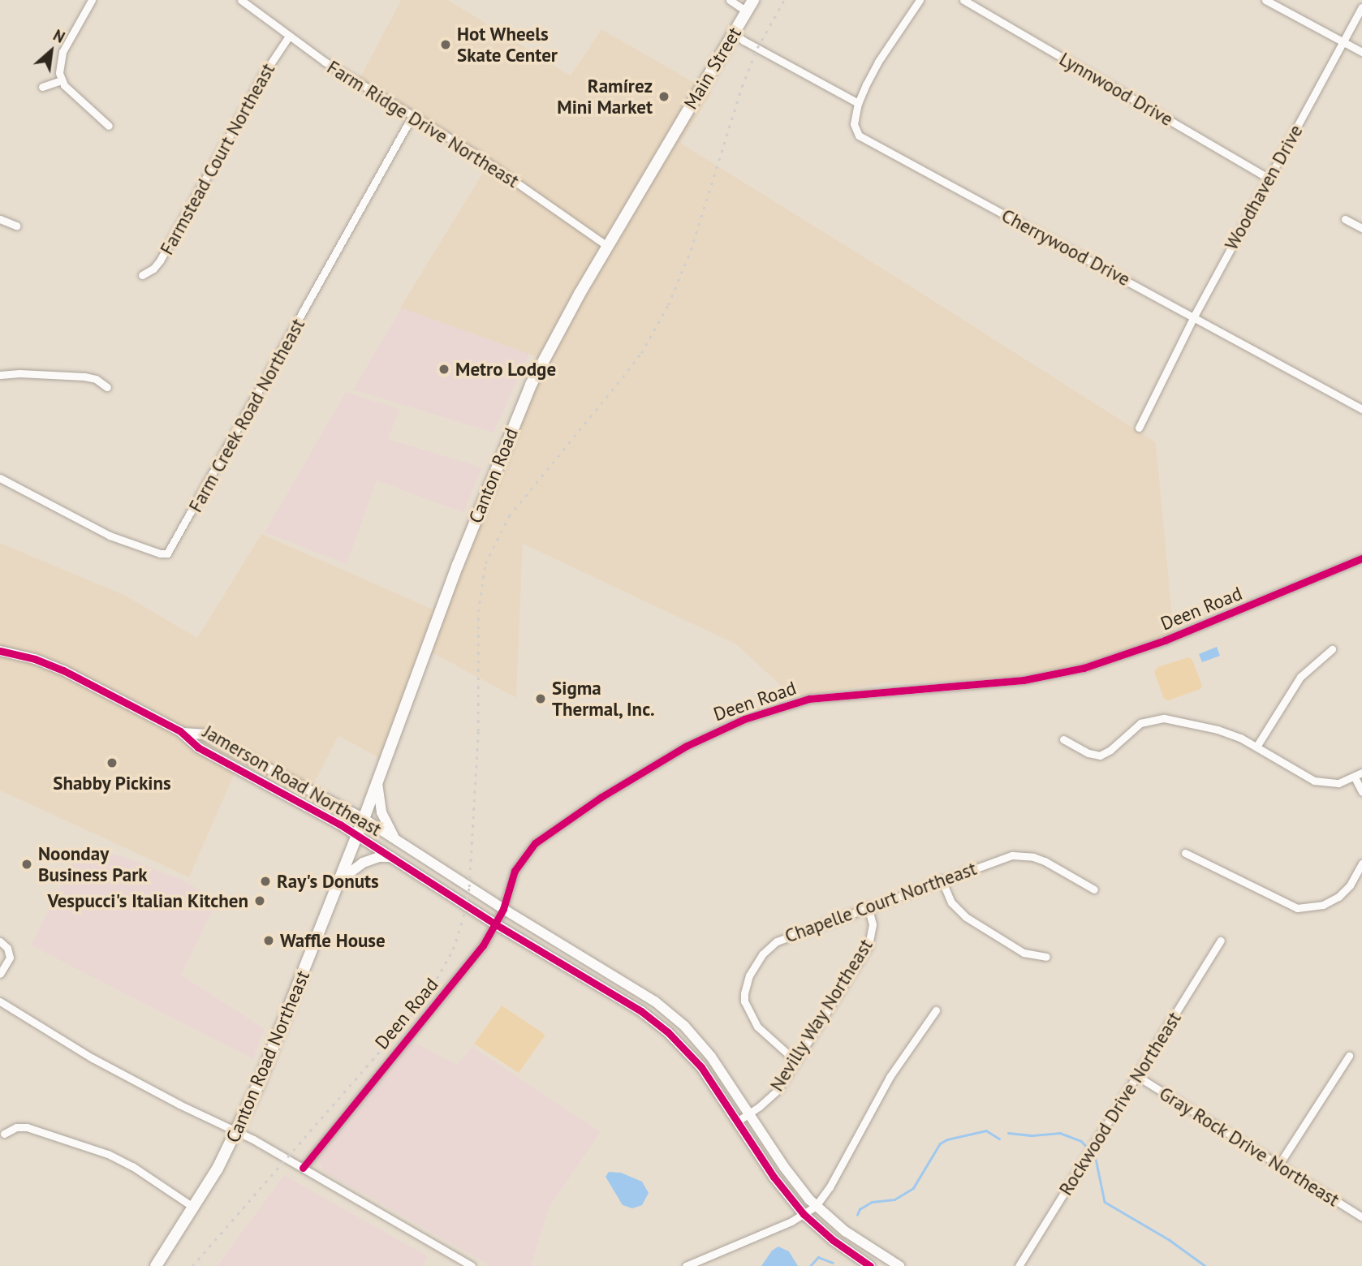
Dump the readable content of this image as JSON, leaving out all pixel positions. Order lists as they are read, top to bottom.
{
  "streets": {
    "main road": ["Main Street", "Canton Road", "Canton Road Northeast"],
    "street": [
      "Lynnwood Drive",
      "Farm Ridge Drive Northeast",
      "Farmstead Court Northeast",
      "Woodhaven Drive",
      "Cherrywood Drive",
      "Farm Creek Road Northeast",
      "Deen Road",
      "Jamerson Road Northeast",
      "Chapelle Court Northeast",
      "Nevilly Way Northeast",
      "Rockwood Drive Northeast",
      "Gray Rock Drive Northeast"
    ]
  },
  "crossings": [
    ["Main Street", "Canton Road"],
    ["Lynnwood Drive", "Woodhaven Drive"],
    ["Farm Ridge Drive Northeast", "Farmstead Court Northeast"],
    ["Farm Ridge Drive Northeast", "Farm Creek Road Northeast"],
    ["Farm Ridge Drive Northeast", "Canton Road"],
    ["Woodhaven Drive", "Cherrywood Drive"],
    ["Canton Road", "Jamerson Road Northeast"],
    ["Canton Road", "Canton Road Northeast"],
    ["Deen Road", "Jamerson Road Northeast"],
    ["Jamerson Road Northeast", "Nevilly Way Northeast"],
    ["Jamerson Road Northeast", "Canton Road Northeast"],
    ["Chapelle Court Northeast", "Nevilly Way Northeast"],
    ["Rockwood Drive Northeast", "Gray Rock Drive Northeast"]
  ],
  "places": [
    "Hot Wheels Skate Center",
    "Ramírez Mini Market",
    "Metro Lodge",
    "Sigma Thermal, Inc.",
    "Shabby Pickins",
    "Noonday Business Park",
    "Ray's Donuts",
    "Vespucci's Italian Kitchen",
    "Waffle House"
  ],
  "north": "top right"
}
